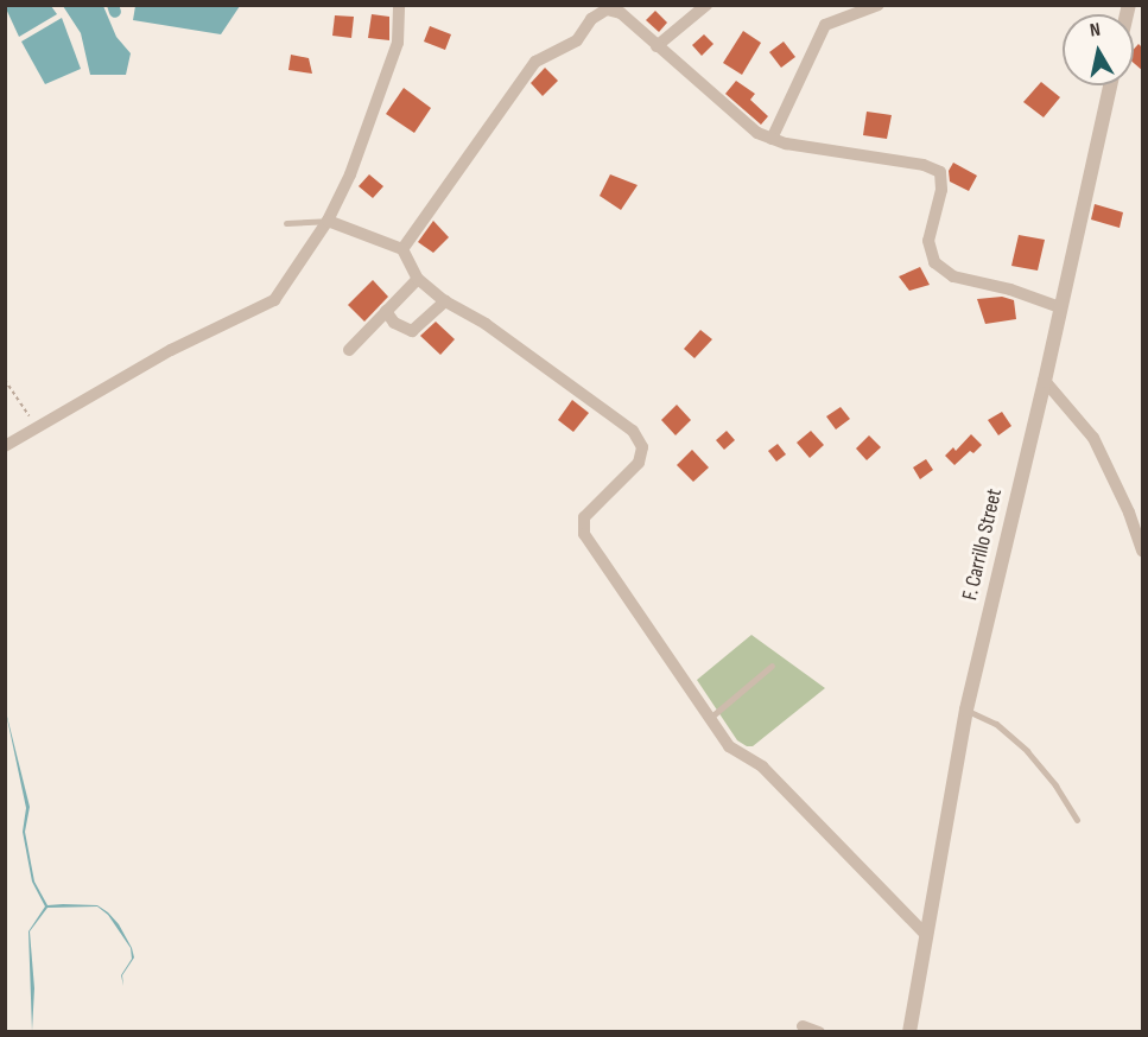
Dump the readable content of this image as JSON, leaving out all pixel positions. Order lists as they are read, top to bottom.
{
  "streets": {
    "street": ["F. Carrillo Street"]
  },
  "north": "top"
}
